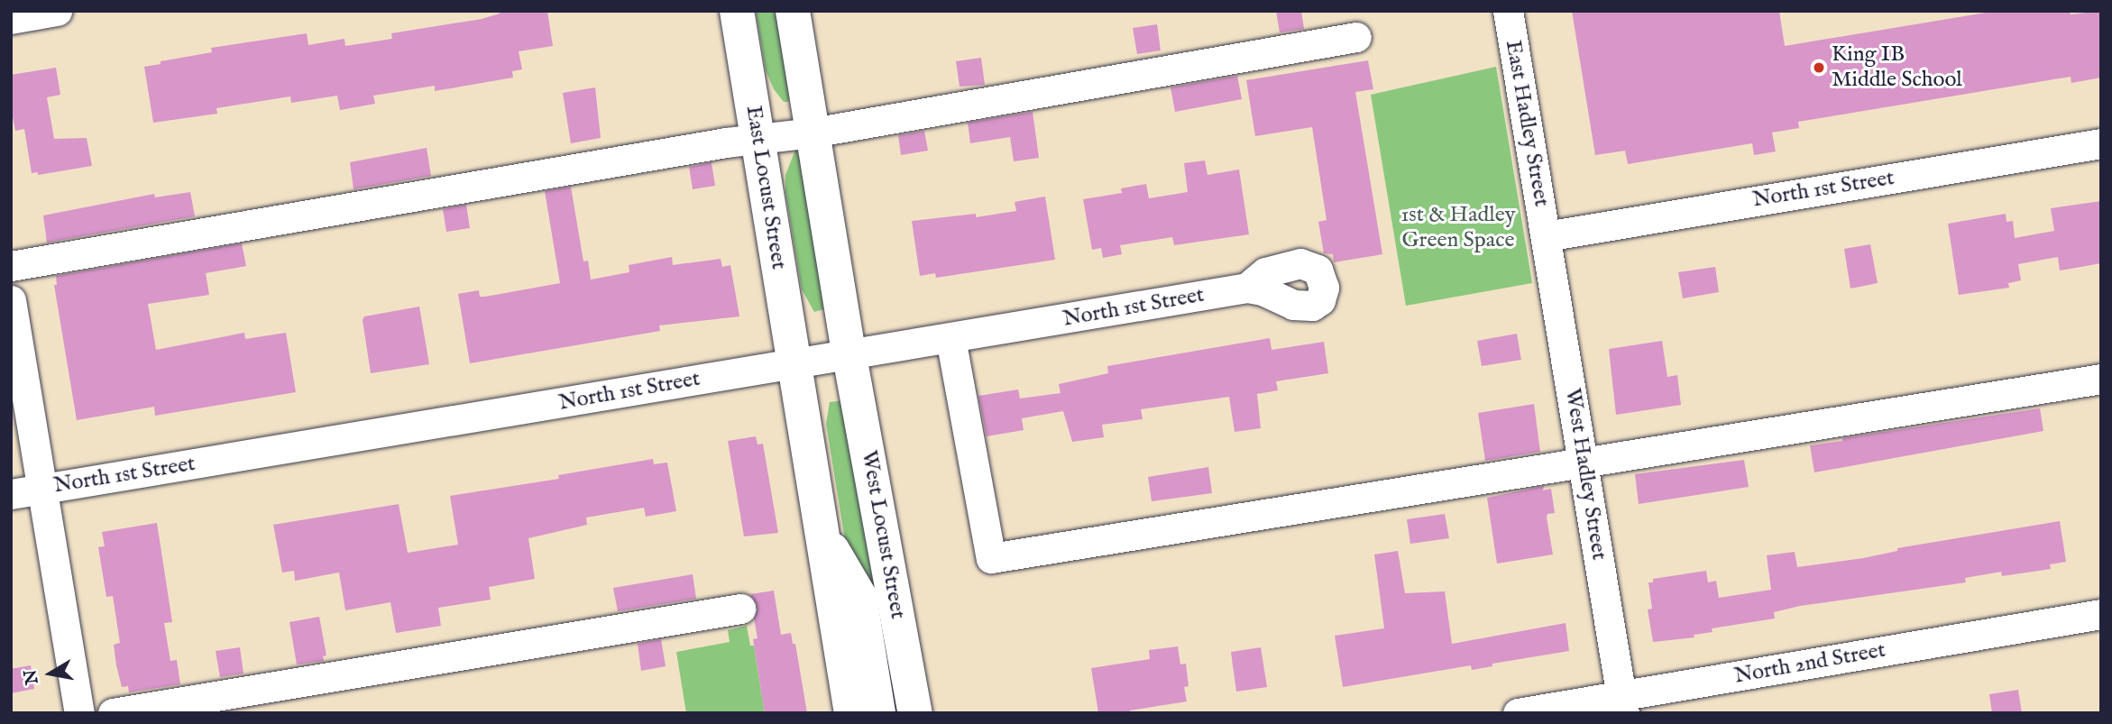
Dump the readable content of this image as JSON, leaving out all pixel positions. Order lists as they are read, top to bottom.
{
  "streets": {
    "main road": ["East Locust Street", "West Locust Street"],
    "street": [
      "East Hadley Street",
      "North 1st Street",
      "West Hadley Street",
      "North 2nd Street"
    ]
  },
  "crossings": [
    ["East Hadley Street", "North 1st Street"],
    ["East Hadley Street", "West Hadley Street"],
    ["East Locust Street", "North 1st Street"],
    ["North 1st Street", "West Hadley Street"],
    ["North 1st Street", "West Locust Street"],
    ["West Hadley Street", "North 2nd Street"]
  ],
  "parks": ["1st & Hadley Green Space"],
  "places": ["King IB Middle School"],
  "north": "left"
}
